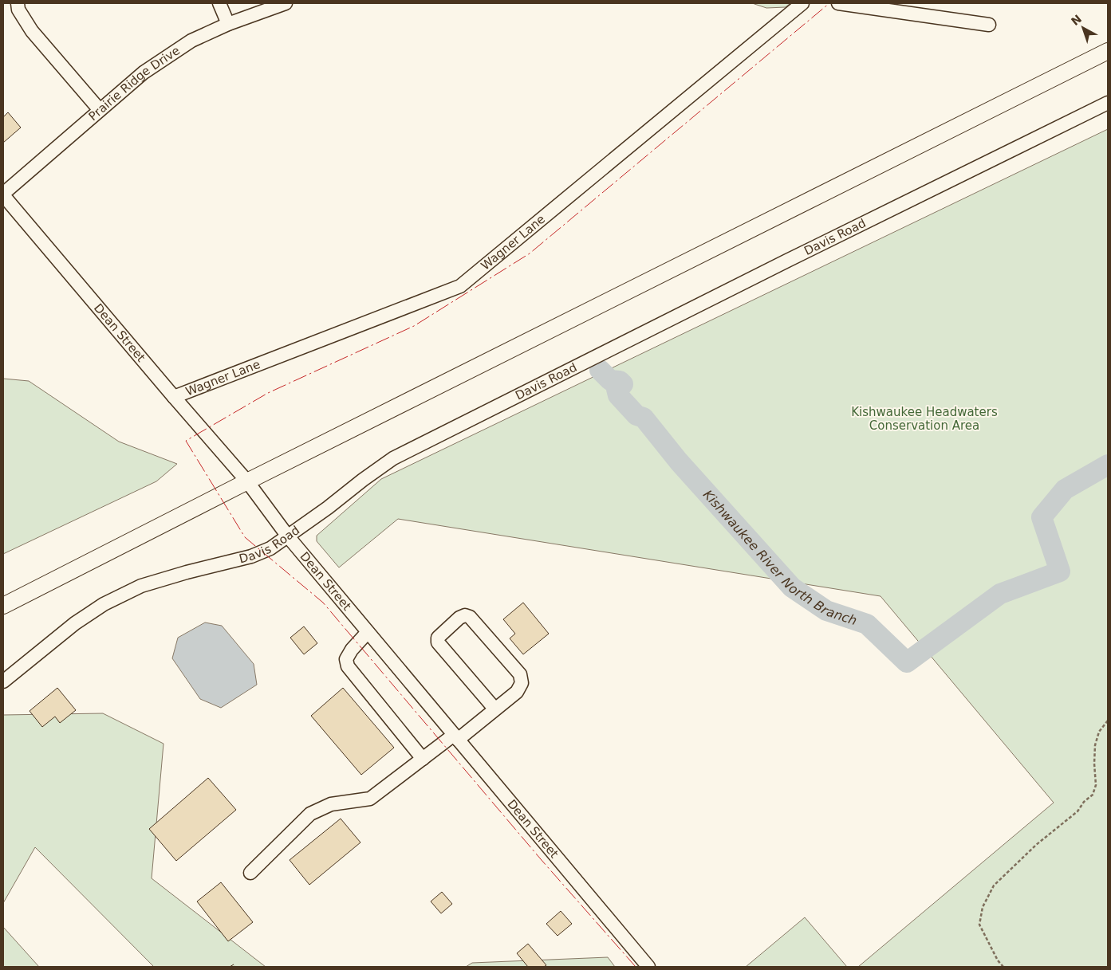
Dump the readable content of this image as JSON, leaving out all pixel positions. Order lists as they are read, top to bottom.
{
  "streets": {
    "street": [
      "Prairie Ridge Drive",
      "Davis Road",
      "Wagner Lane",
      "Dean Street"
    ]
  },
  "crossings": [
    ["Prairie Ridge Drive", "Dean Street"],
    ["Davis Road", "Dean Street"],
    ["Wagner Lane", "Dean Street"]
  ],
  "water": ["Kishwaukee River North Branch"],
  "parks": ["Kishwaukee Headwaters Conservation Area"],
  "north": "top left"
}
